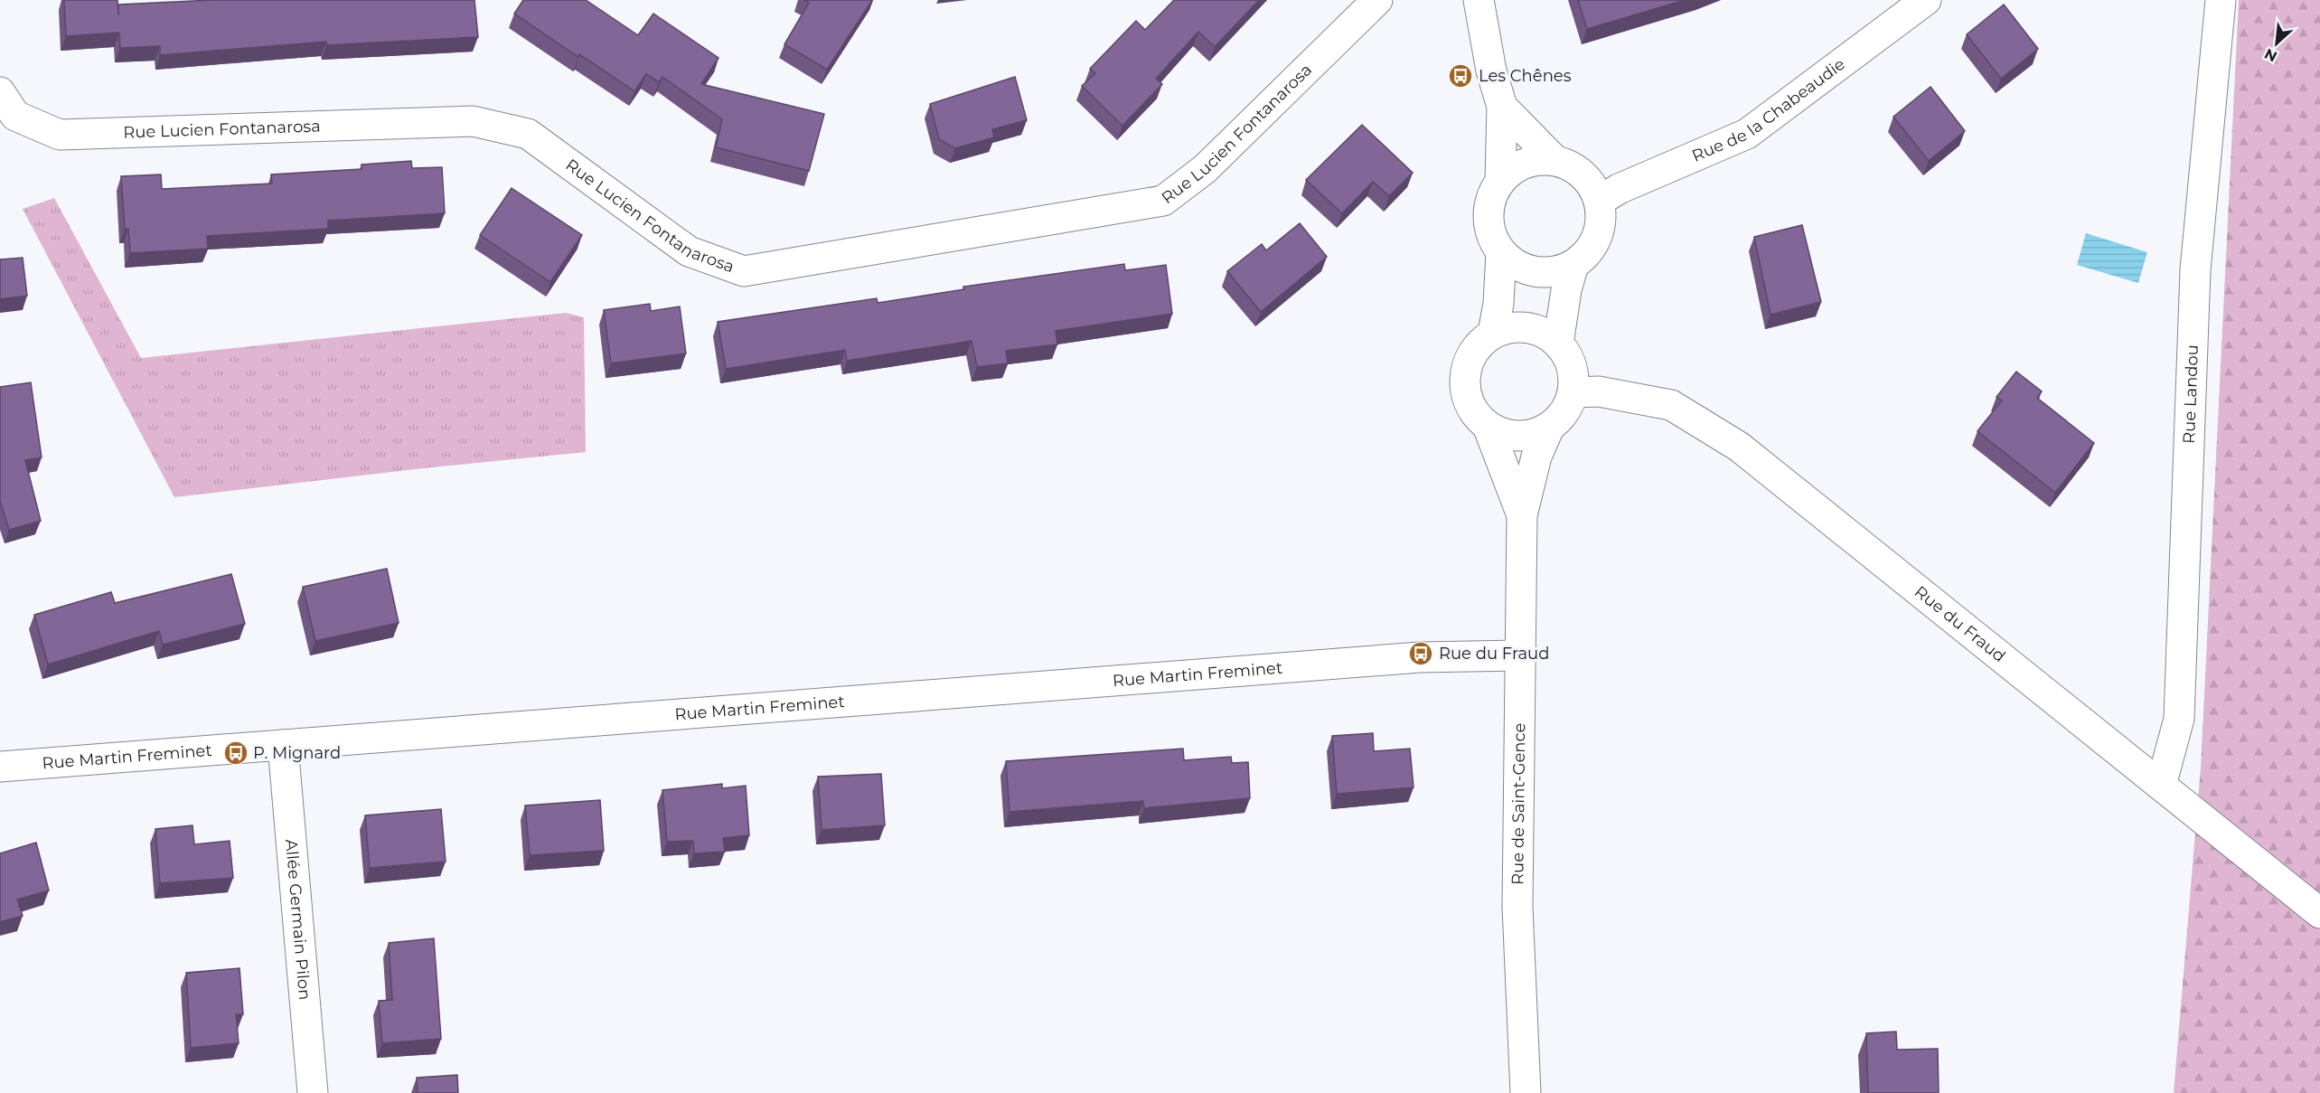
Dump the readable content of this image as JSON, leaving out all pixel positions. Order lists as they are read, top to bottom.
{
  "streets": {
    "street": [
      "Rue de la Chabeaudie",
      "Rue Lucien Fontanarosa",
      "Rue Landou",
      "Rue du Fraud",
      "Rue Martin Freminet",
      "Rue de Saint-Gence",
      "Allée Germain Pilon"
    ]
  },
  "crossings": [
    ["Rue Landou", "Rue du Fraud"],
    ["Rue du Fraud", "Rue de Saint-Gence"],
    ["Rue Martin Freminet", "Rue de Saint-Gence"],
    ["Rue Martin Freminet", "Allée Germain Pilon"]
  ],
  "places": {
    "bus stop": ["Les Chênes", "Rue du Fraud", "P. Mignard"]
  },
  "north": "bottom left"
}
